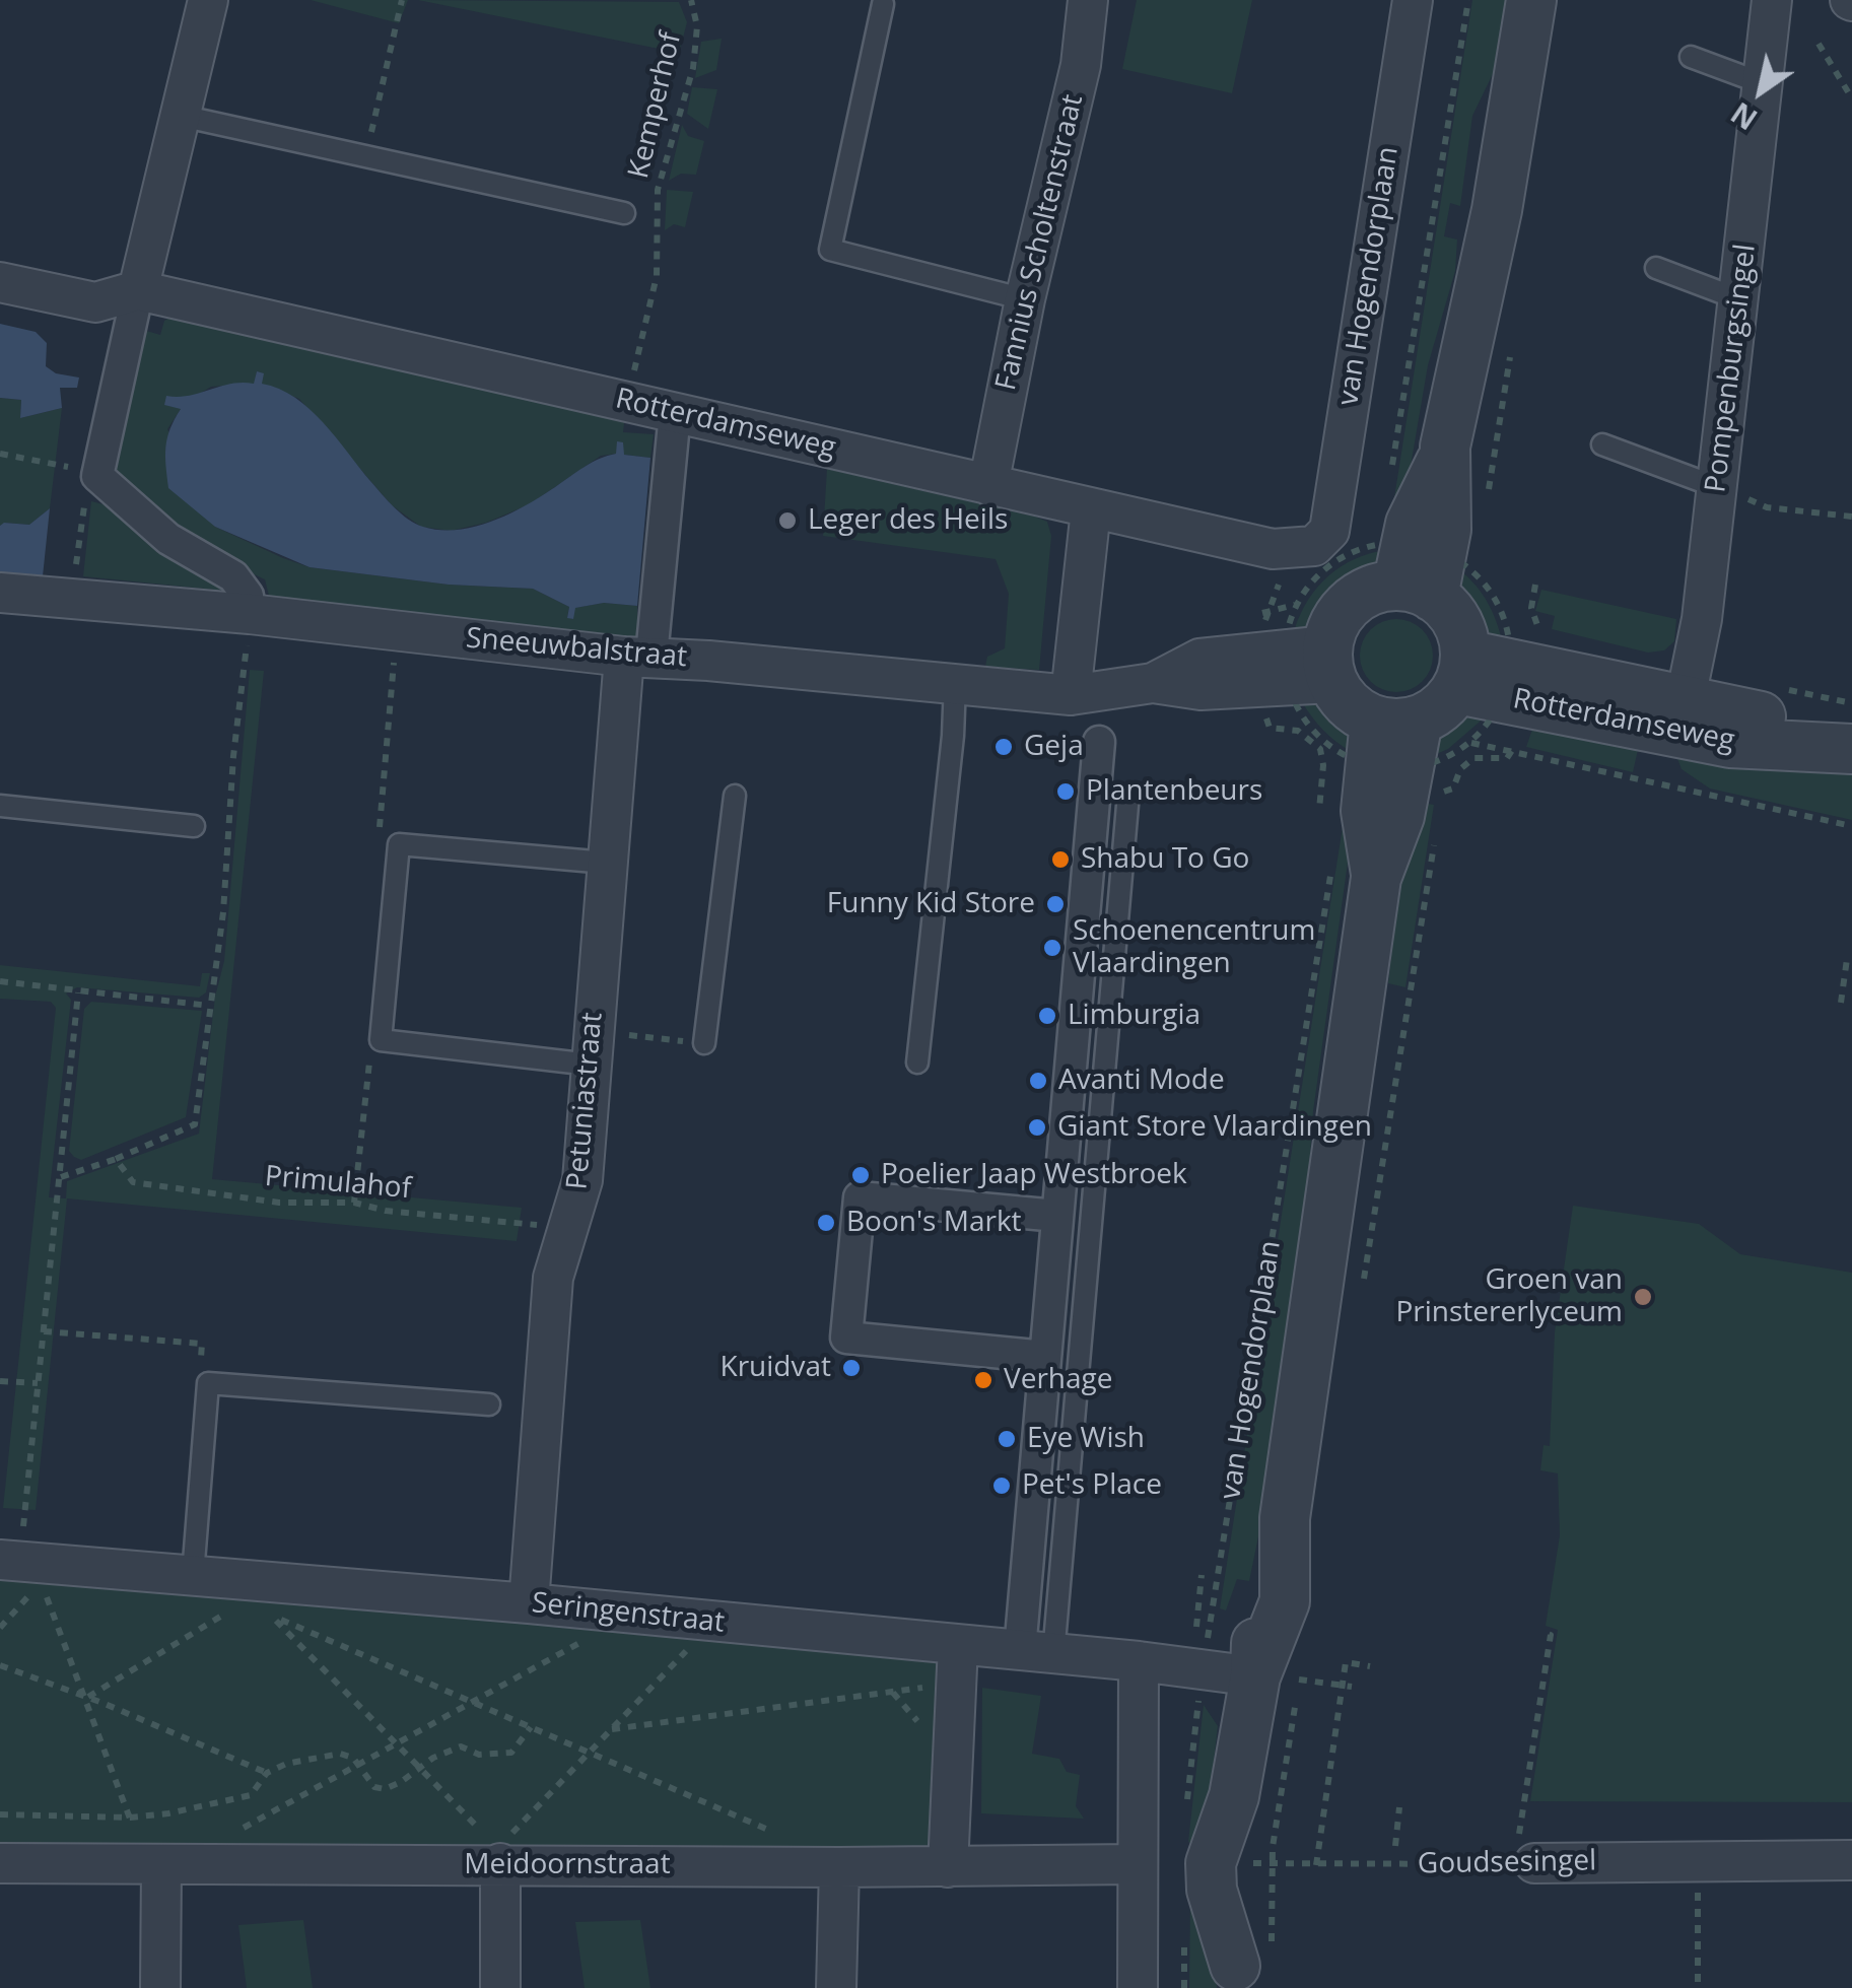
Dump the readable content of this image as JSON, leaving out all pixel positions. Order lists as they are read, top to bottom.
{
  "streets": {
    "street": [
      "Fannius Scholtenstraat",
      "van Hogendorplaan",
      "Pompenburgsingel",
      "Rotterdamseweg",
      "Sneeuwbalstraat",
      "Petuniastraat",
      "Seringenstraat",
      "Goudsesingel",
      "Meidoornstraat"
    ],
    "path": ["Kemperhof", "Primulahof"]
  },
  "crossings": [
    ["Kemperhof", "Rotterdamseweg"],
    ["Fannius Scholtenstraat", "Rotterdamseweg"],
    ["van Hogendorplaan", "Rotterdamseweg"],
    ["van Hogendorplaan", "Seringenstraat"],
    ["Pompenburgsingel", "Rotterdamseweg"],
    ["Sneeuwbalstraat", "Petuniastraat"],
    ["Petuniastraat", "Primulahof"],
    ["Petuniastraat", "Seringenstraat"]
  ],
  "places": [
    "Leger des Heils",
    "Geja",
    "Plantenbeurs",
    "Shabu To Go",
    "Funny Kid Store",
    "Schoenencentrum Vlaardingen",
    "Limburgia",
    "Avanti Mode",
    "Giant Store Vlaardingen",
    "Poelier Jaap Westbroek",
    "Boon's Markt",
    "Groen van Prinstererlyceum",
    "Kruidvat",
    "Verhage",
    "Eye Wish",
    "Pet's Place"
  ],
  "north": "bottom left"
}
